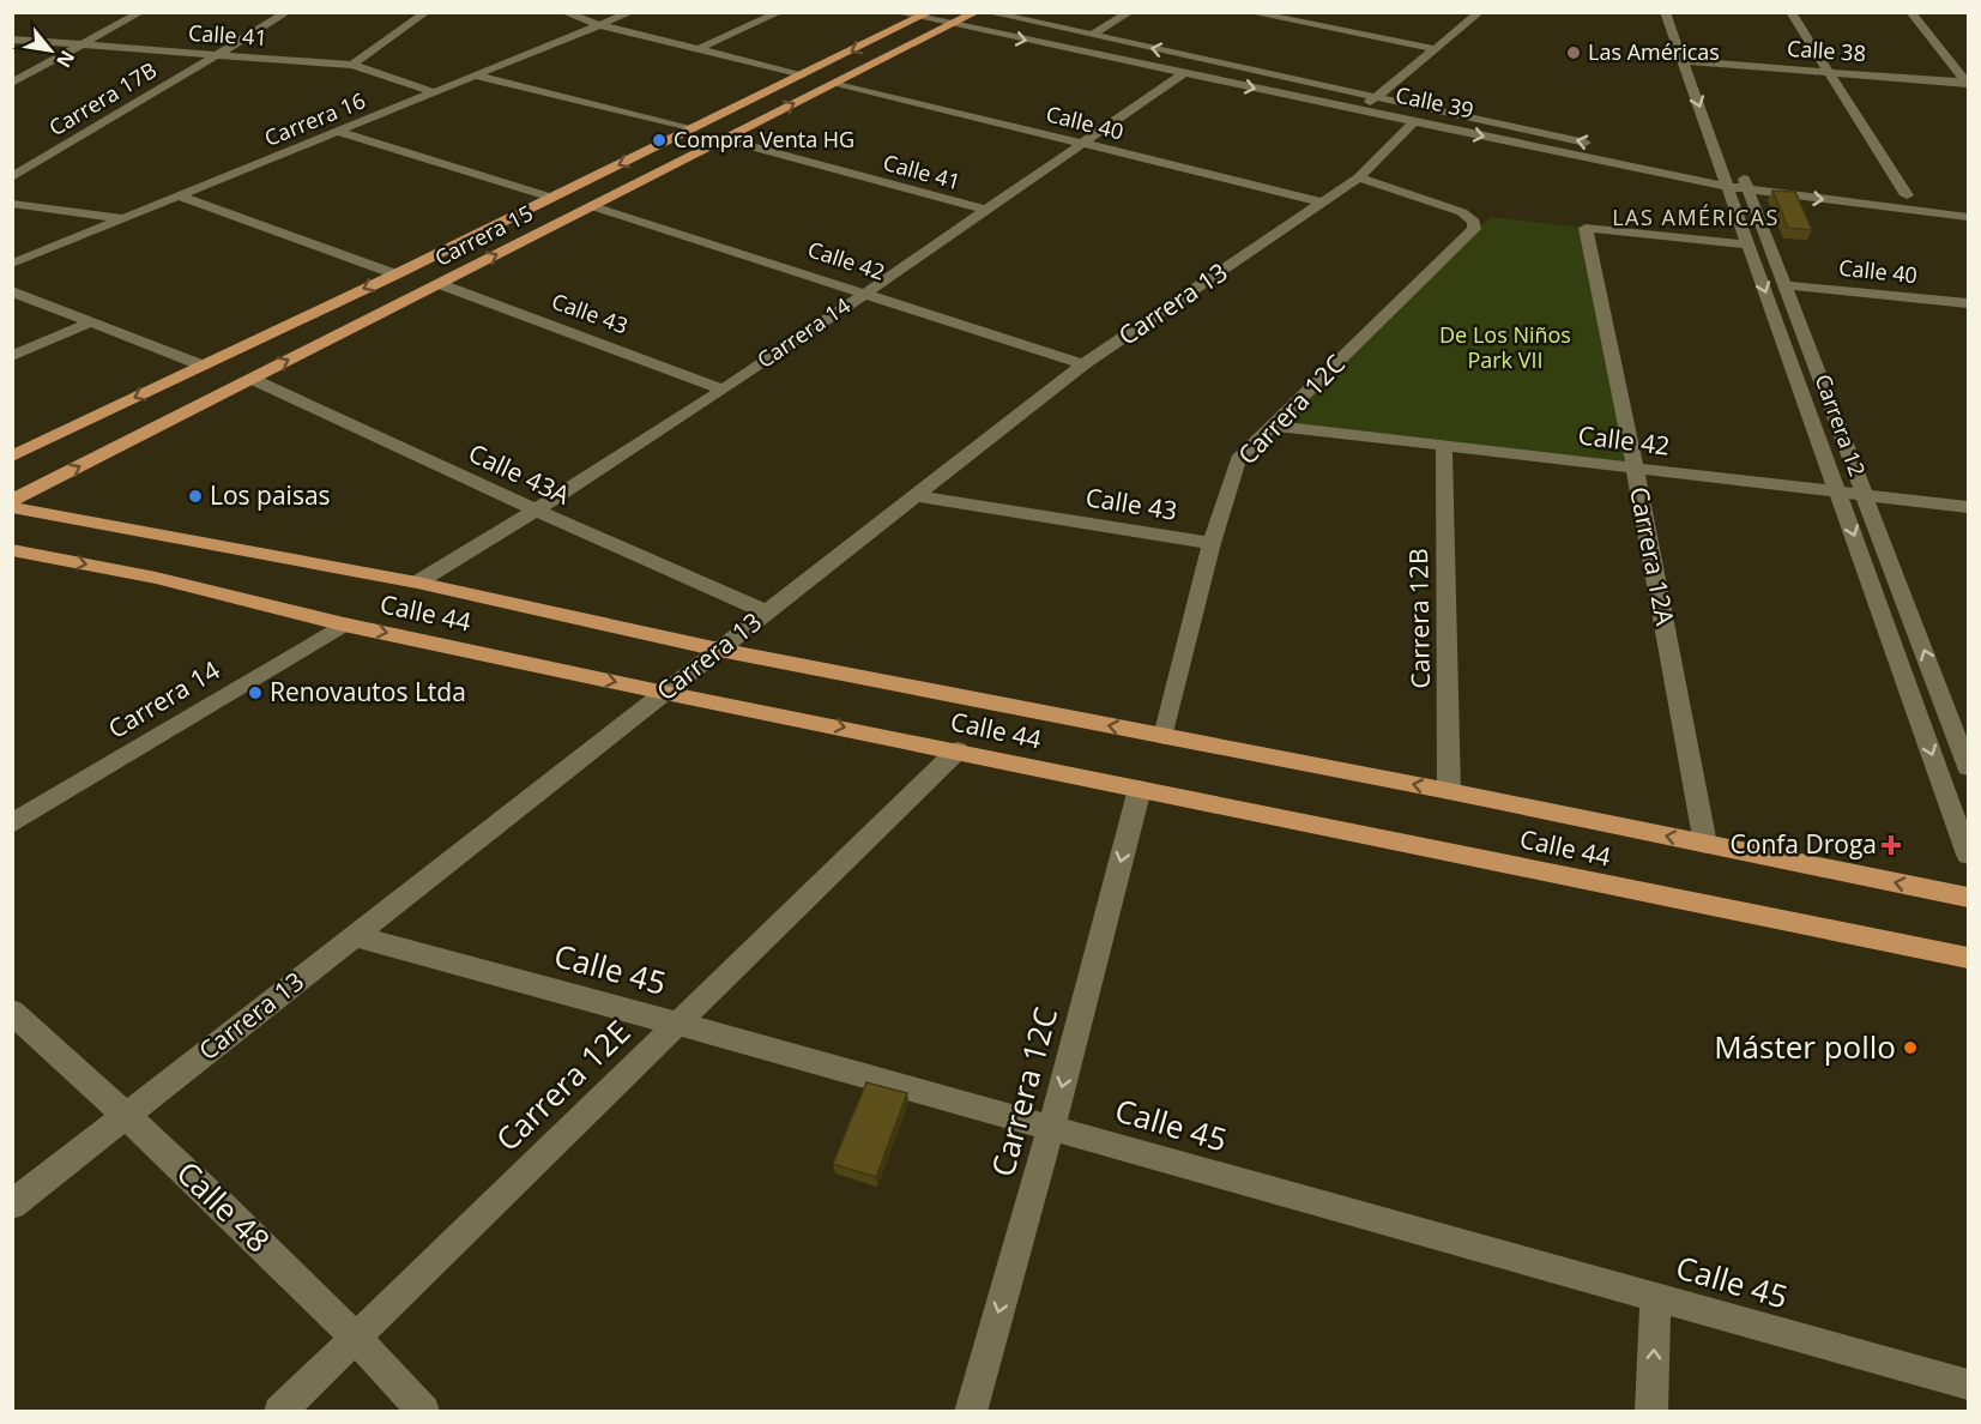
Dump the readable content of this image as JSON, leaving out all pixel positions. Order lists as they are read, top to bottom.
{
  "streets": {
    "main road": ["Carrera 15", "Calle 44"],
    "street": [
      "Calle 41",
      "Calle 38",
      "Carrera 17B",
      "Calle 39",
      "Carrera 16",
      "Calle 40",
      "Calle 42",
      "Carrera 13",
      "Calle 43",
      "Carrera 14",
      "Carrera 12C",
      "Carrera 12",
      "Calle 43A",
      "Carrera 12A",
      "Carrera 12B",
      "Calle 45",
      "Carrera 12E",
      "Calle 48"
    ]
  },
  "crossings": [
    ["Calle 41", "Carrera 17B"],
    ["Calle 41", "Carrera 16"],
    ["Calle 41", "Carrera 15"],
    ["Calle 41", "Carrera 14"],
    ["Calle 38", "Carrera 12"],
    ["Calle 39", "Carrera 15"],
    ["Calle 39", "Carrera 13"],
    ["Calle 39", "Carrera 14"],
    ["Calle 39", "Carrera 12"],
    ["Calle 40", "Carrera 15"],
    ["Calle 40", "Carrera 13"],
    ["Calle 40", "Carrera 14"],
    ["Calle 40", "Carrera 12"],
    ["Carrera 15", "Calle 42"],
    ["Carrera 15", "Calle 43"],
    ["Carrera 15", "Calle 43A"],
    ["Calle 42", "Carrera 13"],
    ["Calle 42", "Carrera 14"],
    ["Calle 42", "Carrera 12C"],
    ["Calle 42", "Carrera 12"],
    ["Calle 42", "Carrera 12A"],
    ["Calle 42", "Carrera 12B"],
    ["Carrera 13", "Calle 43"],
    ["Carrera 13", "Carrera 12C"],
    ["Carrera 13", "Calle 43A"],
    ["Carrera 13", "Calle 44"],
    ["Carrera 13", "Calle 45"],
    ["Carrera 13", "Calle 48"],
    ["Calle 43", "Carrera 14"],
    ["Calle 43", "Carrera 12C"],
    ["Carrera 14", "Calle 43A"],
    ["Carrera 14", "Calle 44"],
    ["Carrera 12C", "Calle 44"],
    ["Carrera 12C", "Calle 45"],
    ["Carrera 12", "Carrera 12A"],
    ["Carrera 12A", "Calle 44"],
    ["Calle 44", "Carrera 12B"],
    ["Calle 44", "Carrera 12E"],
    ["Calle 45", "Carrera 12E"],
    ["Carrera 12E", "Calle 48"]
  ],
  "one_way": ["Carrera 12C"],
  "districts": ["LAS AMÉRICAS"],
  "parks": ["De Los Niños Park VII"],
  "places": {
    "other": [
      "Las Américas",
      "Compra Venta HG",
      "Los paisas",
      "Renovautos Ltda",
      "Máster pollo"
    ],
    "health": ["Confa Droga"]
  },
  "north": "bottom right"
}
